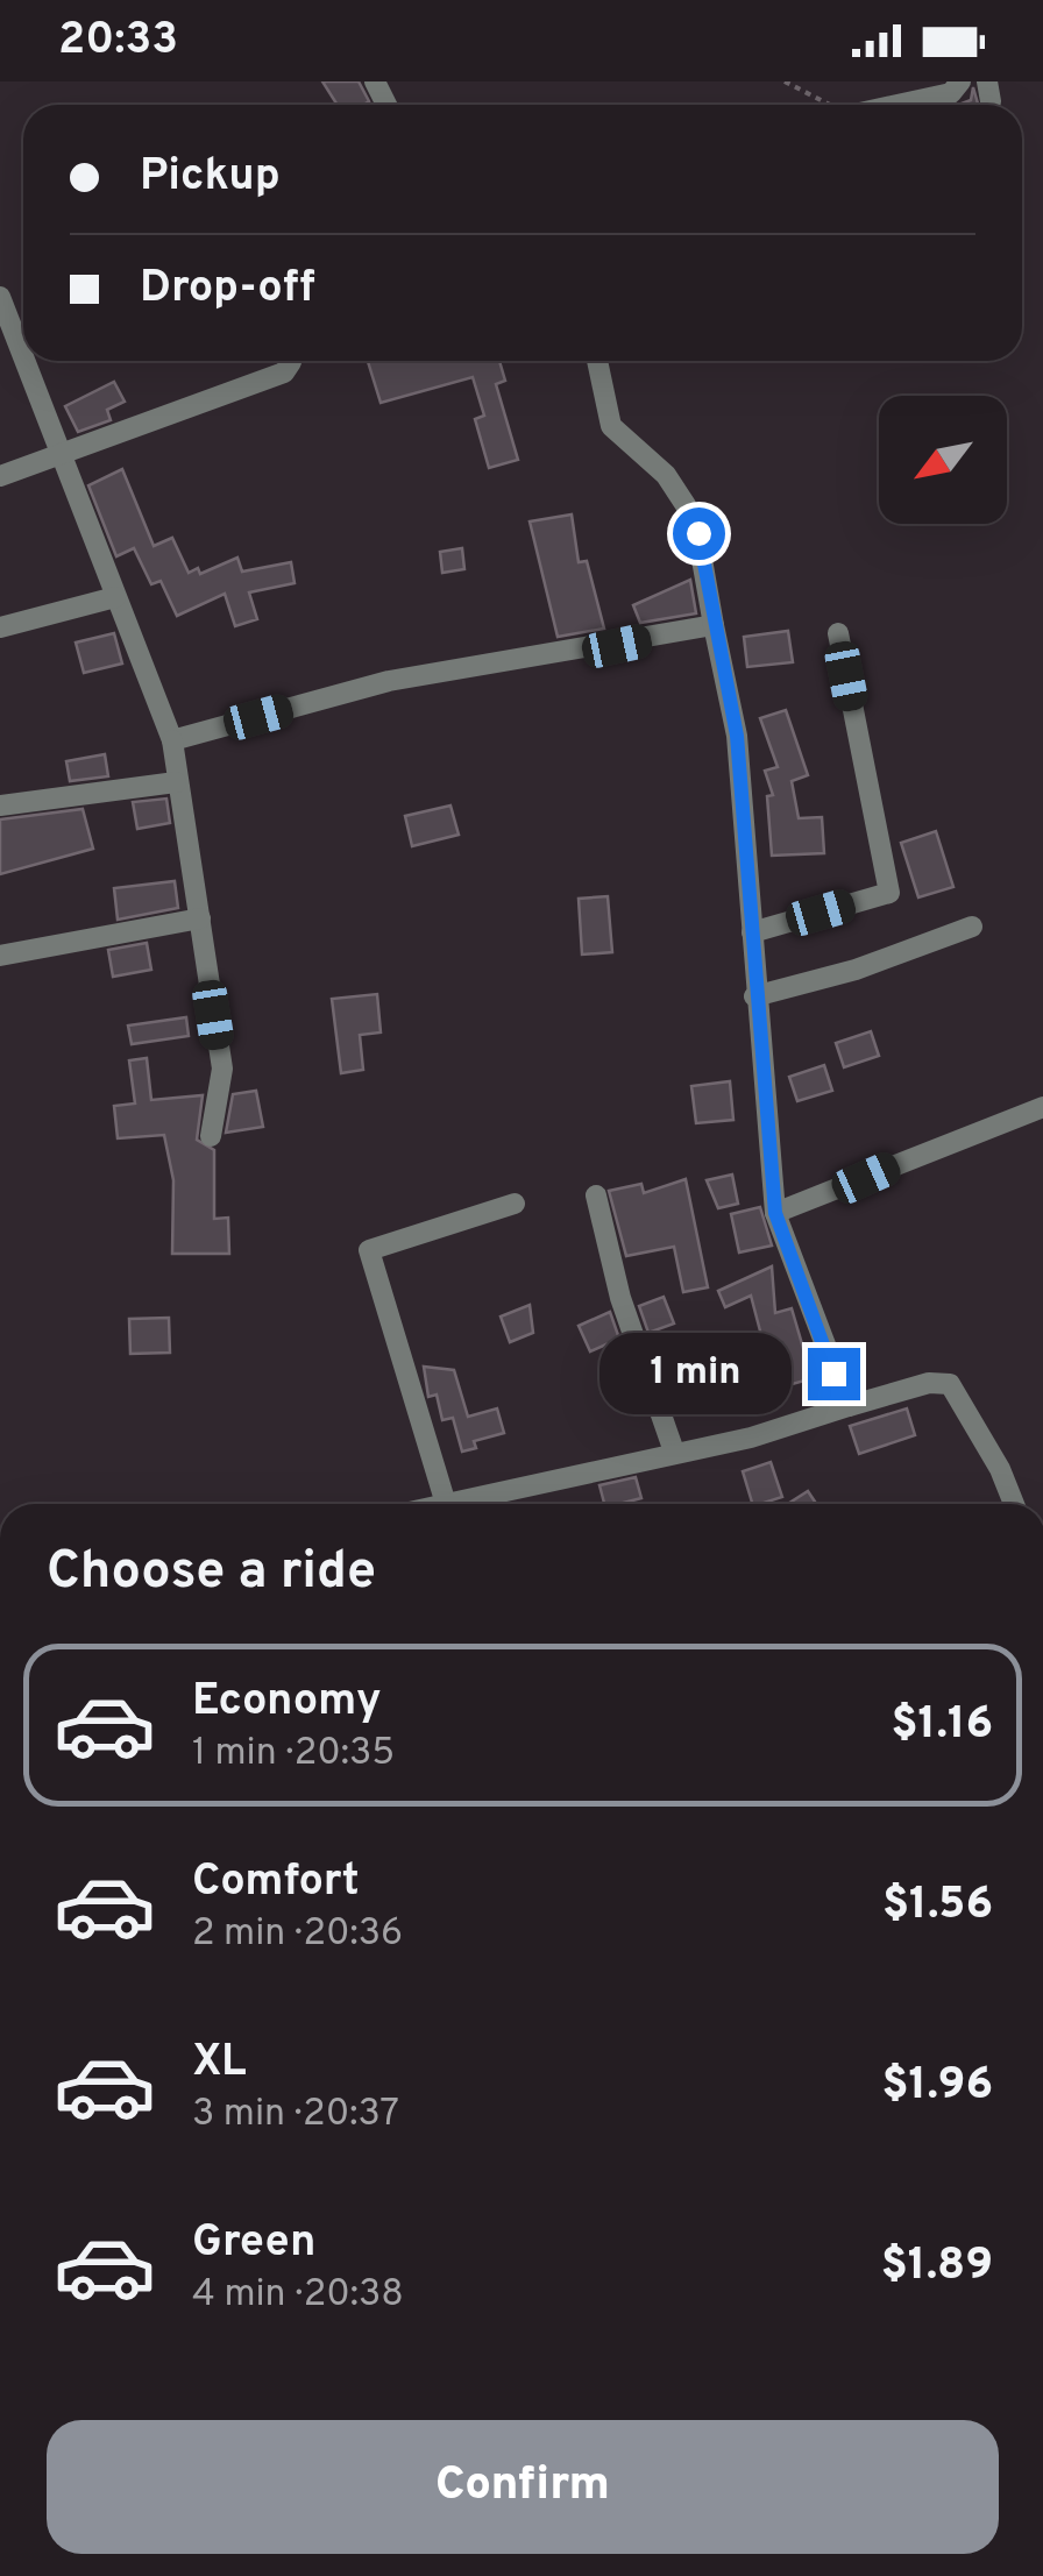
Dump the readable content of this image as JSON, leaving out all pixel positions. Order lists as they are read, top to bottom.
{
  "north": "bottom left",
  "page": {
    "status": "20:33",
    "banner": ["Pickup", "Drop-off"],
    "bubble": "1 min",
    "heading": "Choose a ride",
    "list": [
      {
        "name": "Economy",
        "note": "1 min · 20:35",
        "value": "$1.16"
      },
      {
        "name": "Comfort",
        "note": "2 min · 20:36",
        "value": "$1.56"
      },
      {
        "name": "XL",
        "note": "3 min · 20:37",
        "value": "$1.96"
      },
      {
        "name": "Green",
        "note": "4 min · 20:38",
        "value": "$1.89"
      }
    ],
    "buttons": "Confirm"
  }
}
